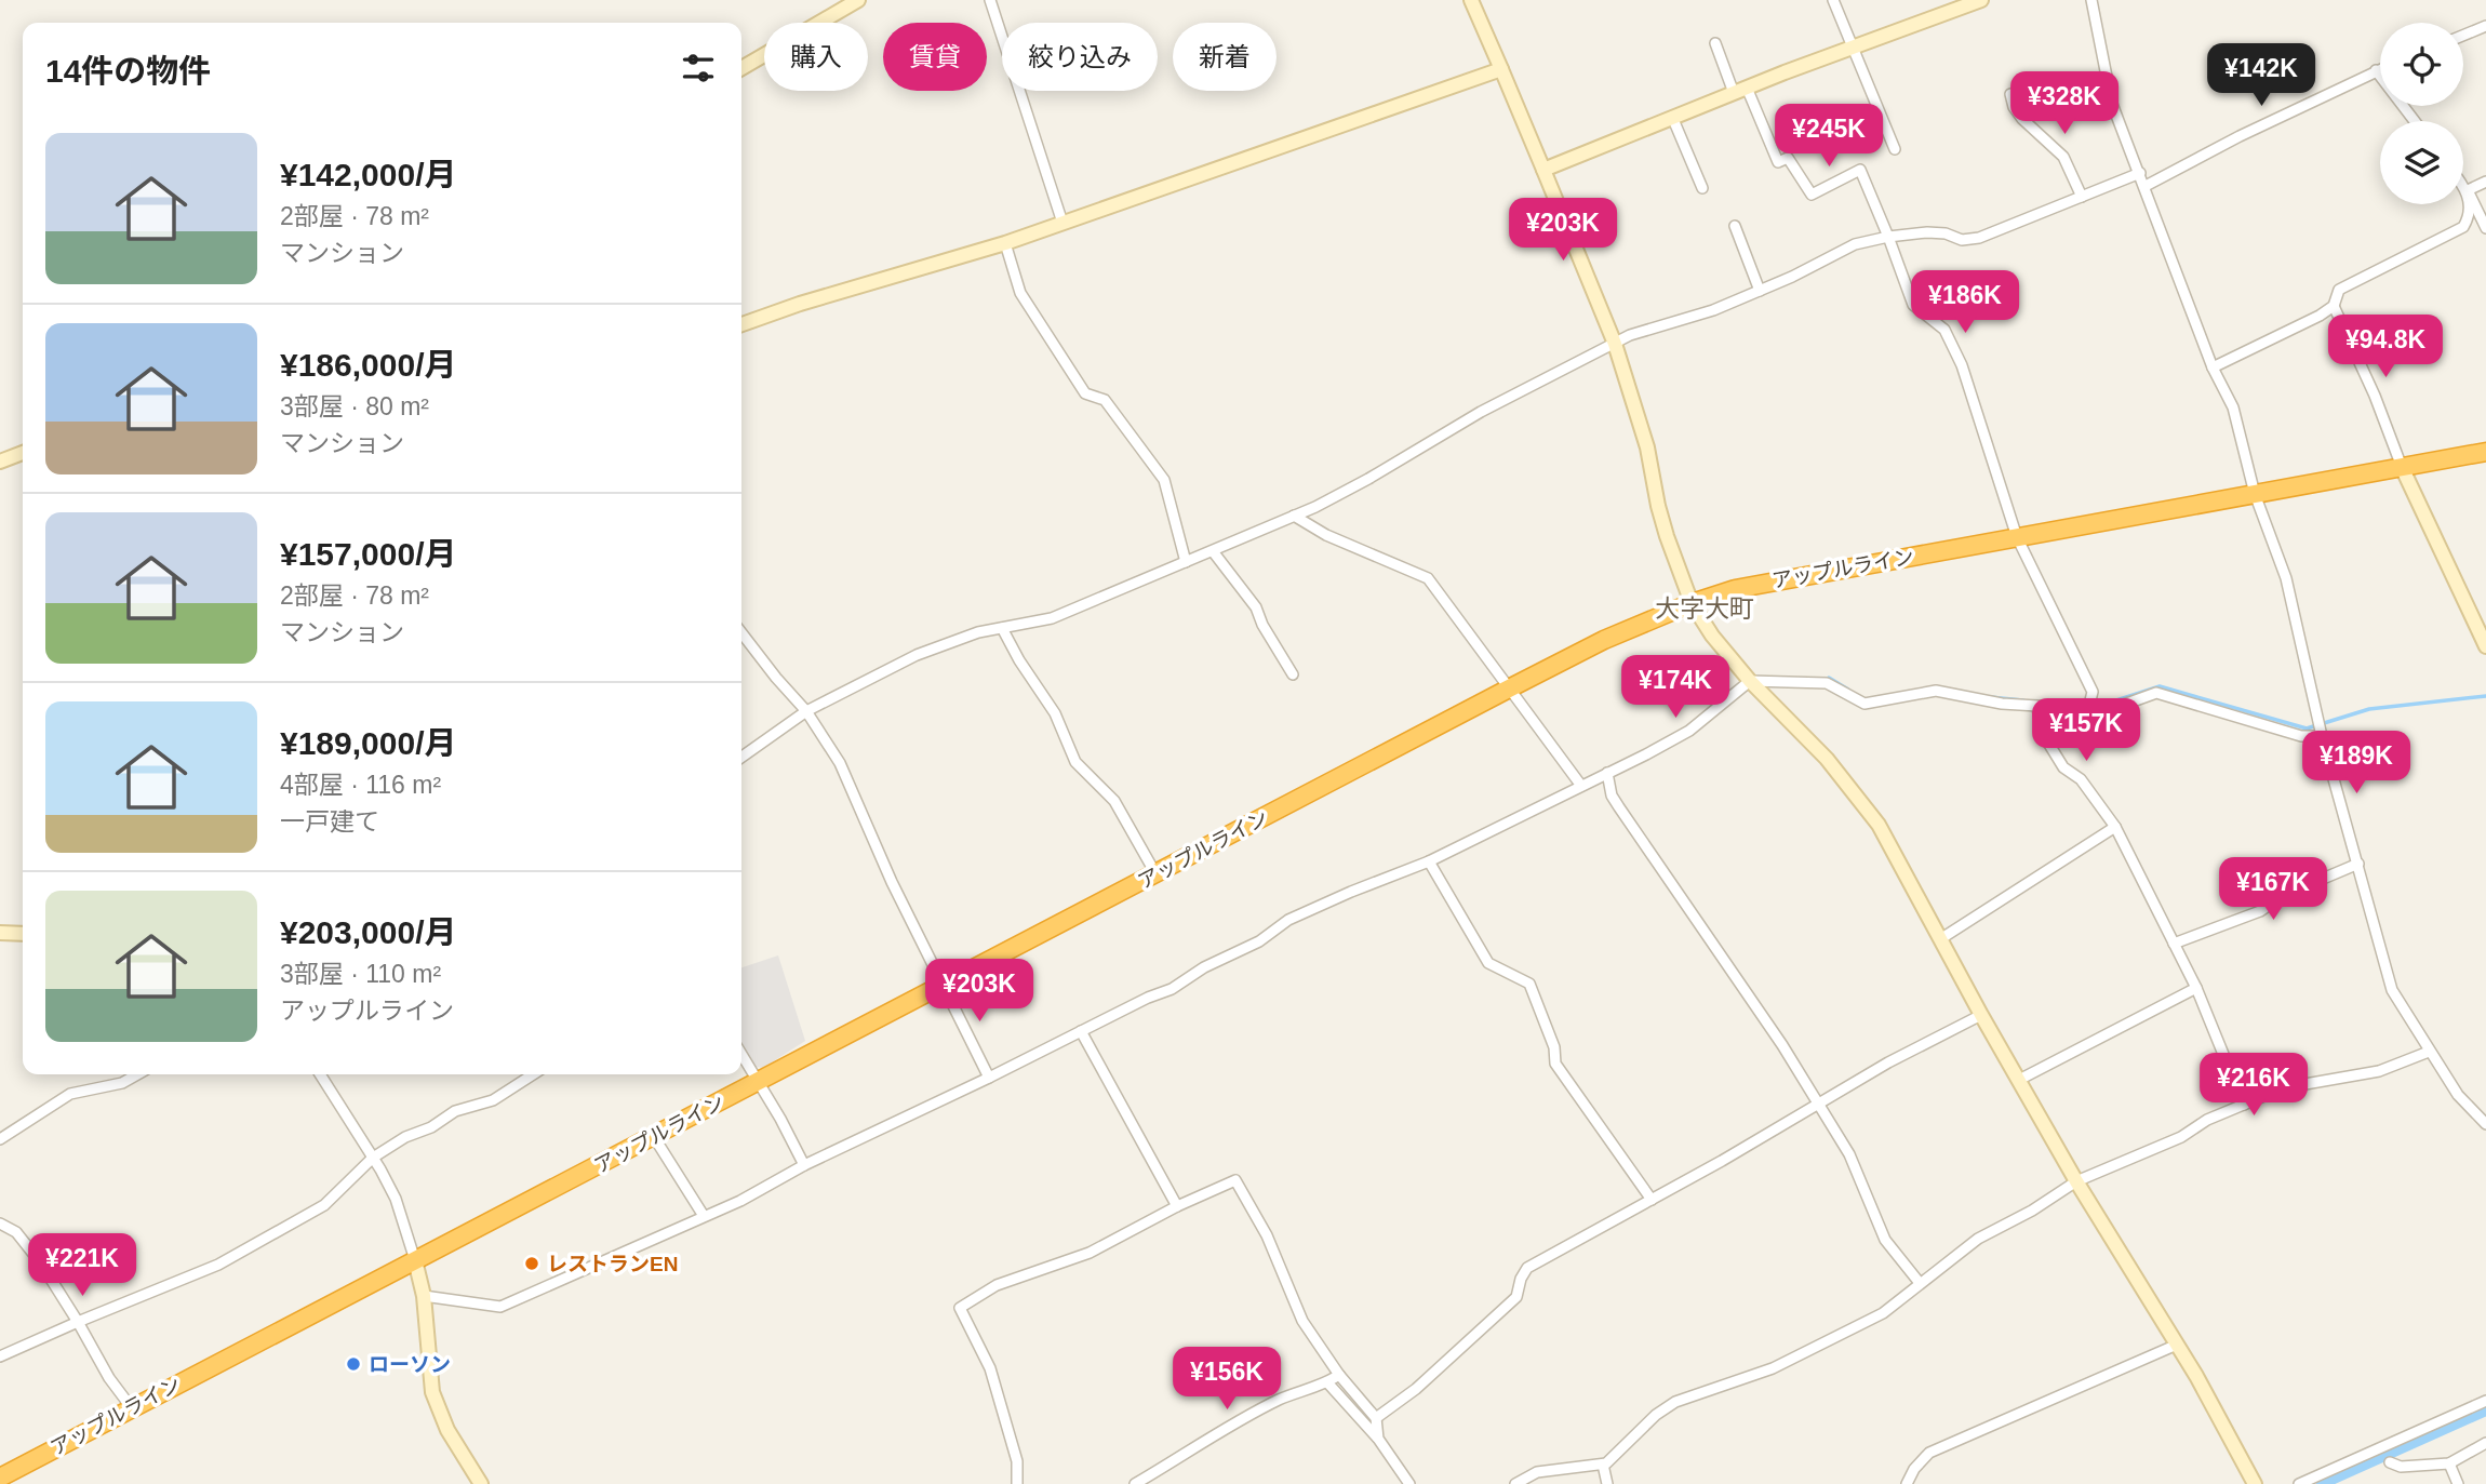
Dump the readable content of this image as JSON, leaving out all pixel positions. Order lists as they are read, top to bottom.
{
  "streets": {
    "highway": ["アップルライン"]
  },
  "districts": ["大字大町"],
  "places": ["レストランEN", "ローソン"],
  "page": {
    "chip": [
      "購入",
      "賃貸",
      "絞り込み",
      "新着"
    ],
    "heading": "14件の物件",
    "price": [
      "¥142K",
      "¥328K",
      "¥245K",
      "¥203K",
      "¥186K",
      "¥94.8K",
      "¥174K",
      "¥157K",
      "¥189K",
      "¥167K",
      "¥203K",
      "¥216K",
      "¥221K",
      "¥156K"
    ],
    "list": [
      {
        "name": "¥142,000/月",
        "note": "2部屋 · 78 m² · マンション"
      },
      {
        "name": "¥186,000/月",
        "note": "3部屋 · 80 m² · マンション"
      },
      {
        "name": "¥157,000/月",
        "note": "2部屋 · 78 m² · マンション"
      },
      {
        "name": "¥189,000/月",
        "note": "4部屋 · 116 m² · 一戸建て"
      },
      {
        "name": "¥203,000/月",
        "note": "3部屋 · 110 m² · アップルライン"
      }
    ]
  }
}
